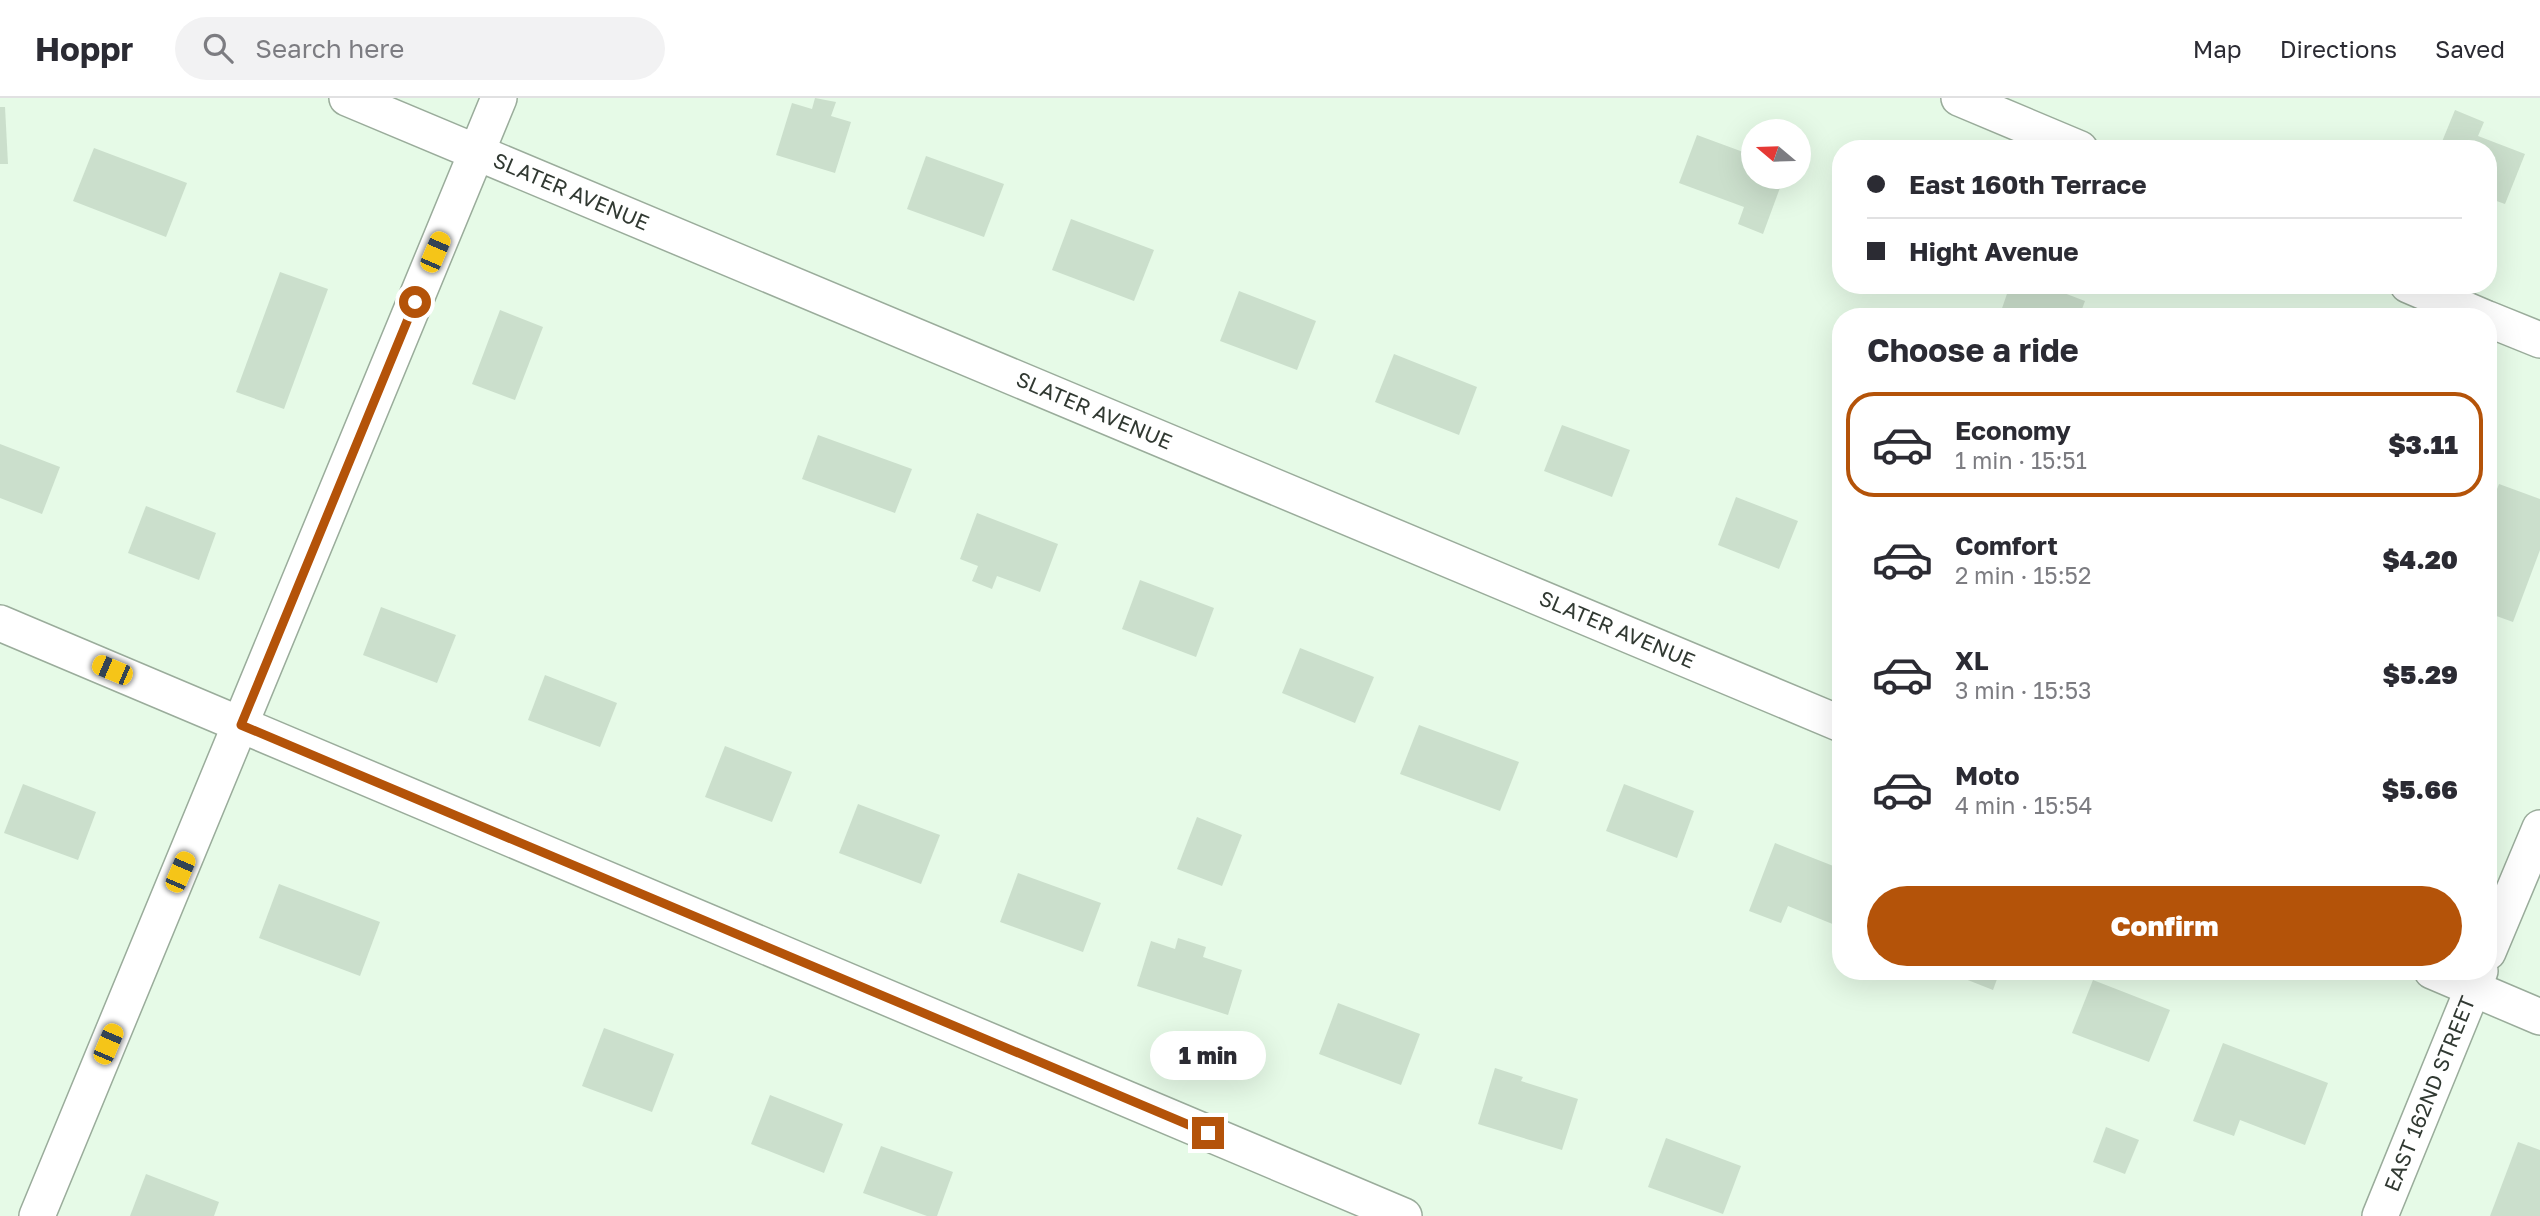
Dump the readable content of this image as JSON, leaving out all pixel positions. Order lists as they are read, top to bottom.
{
  "streets": {
    "street": ["SLATER AVENUE", "EAST 162ND STREET"]
  },
  "north": "left",
  "page": {
    "header": "Hoppr",
    "search": "Search here",
    "nav": ["Map", "Directions", "Saved"],
    "banner": ["East 160th Terrace", "Hight Avenue"],
    "heading": "Choose a ride",
    "list": [
      {
        "name": "Economy",
        "note": "1 min · 15:51",
        "value": "$3.11"
      },
      {
        "name": "Comfort",
        "note": "2 min · 15:52",
        "value": "$4.20"
      },
      {
        "name": "XL",
        "note": "3 min · 15:53",
        "value": "$5.29"
      },
      {
        "name": "Moto",
        "note": "4 min · 15:54",
        "value": "$5.66"
      }
    ],
    "buttons": "Confirm",
    "bubble": "1 min"
  }
}
